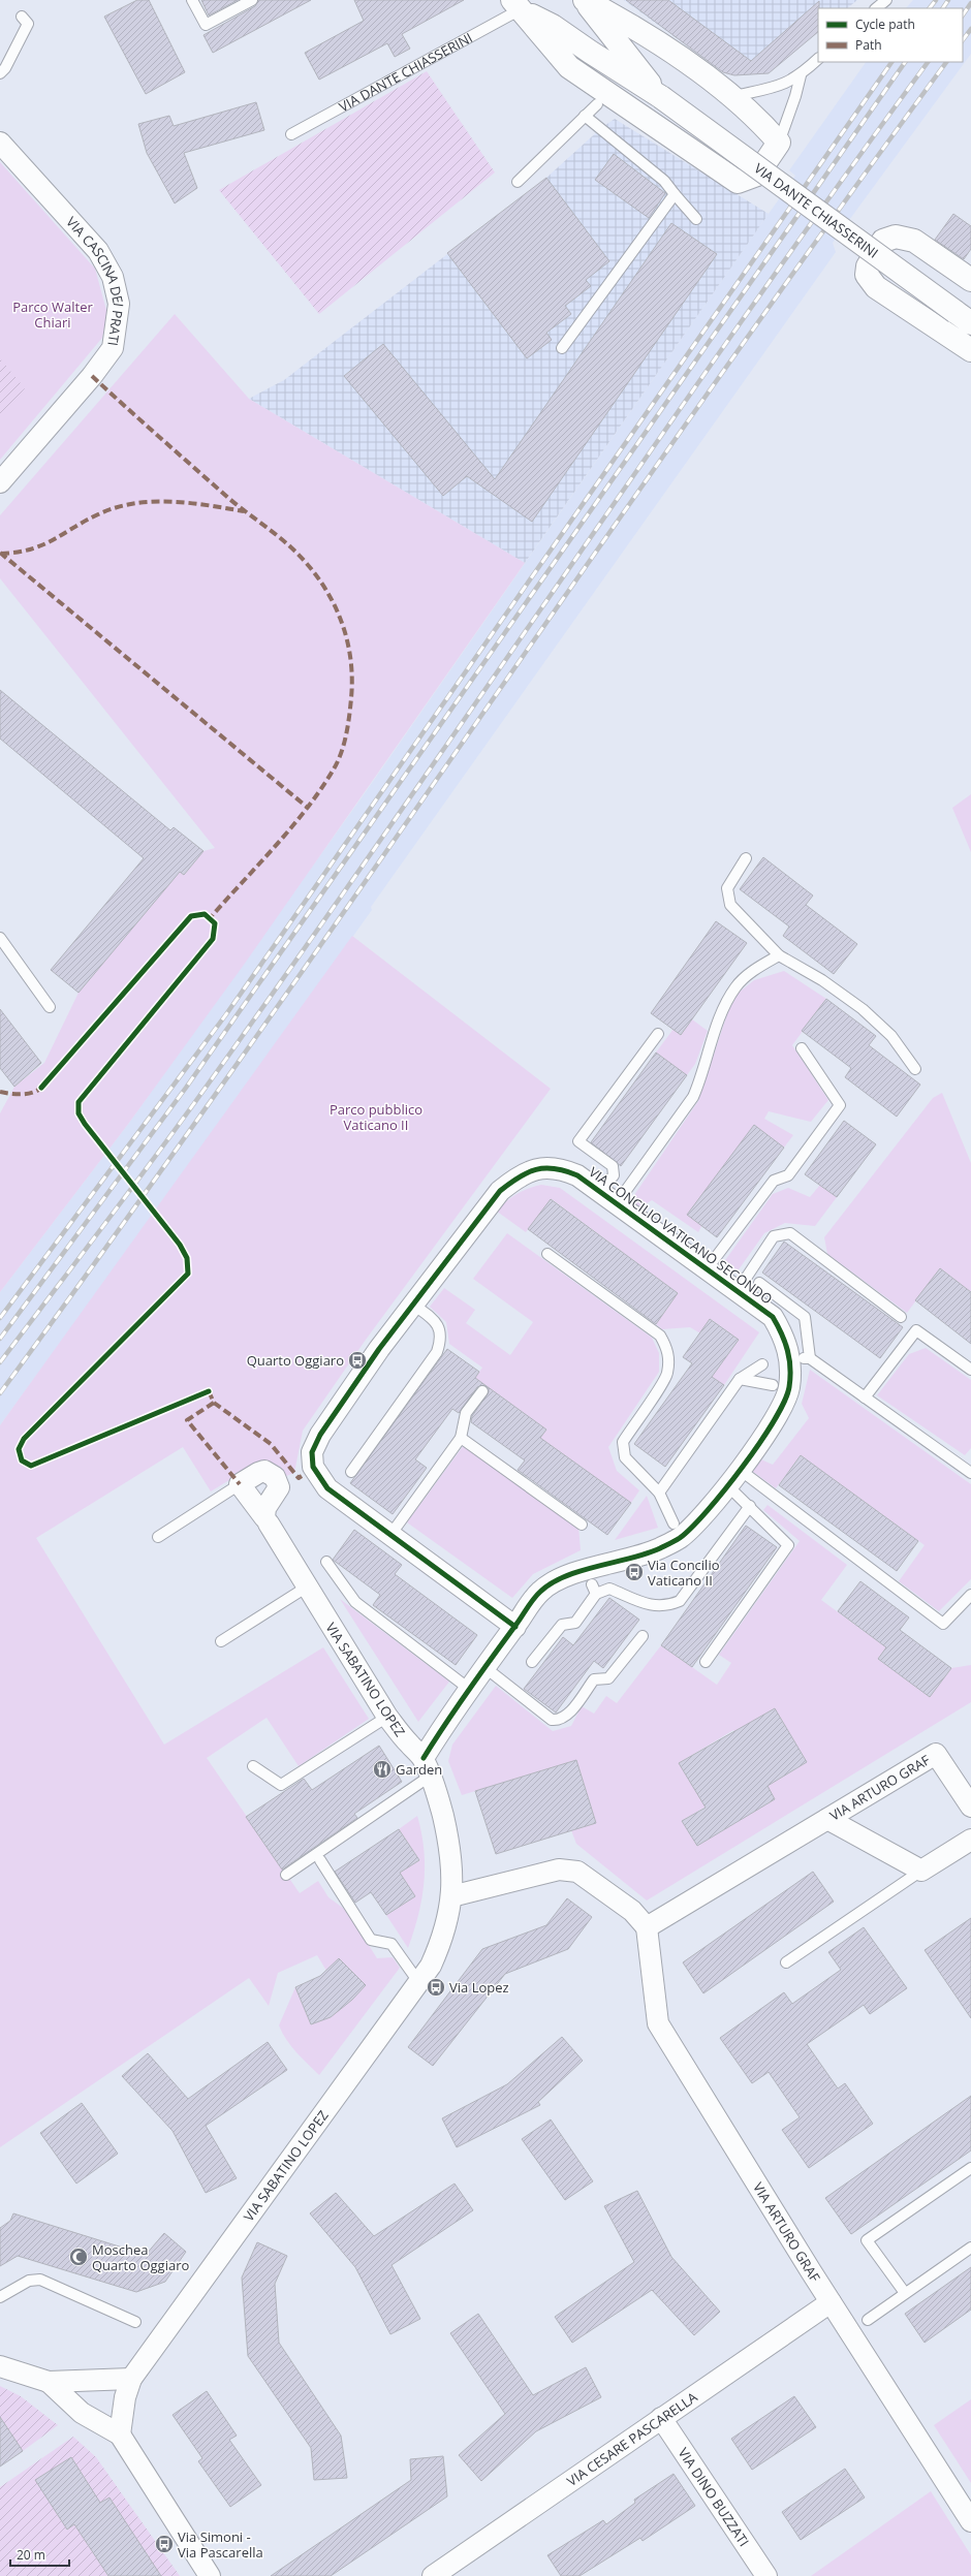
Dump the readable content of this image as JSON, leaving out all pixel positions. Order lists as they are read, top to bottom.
{
  "streets": {
    "street": [
      "VIA DANTE CHIASSERINI",
      "VIA CASCINA DEI PRATI",
      "VIA CONCILIO VATICANO SECONDO",
      "VIA SABATINO LOPEZ",
      "VIA ARTURO GRAF",
      "VIA CESARE PASCARELLA",
      "VIA DINO BUZZATI"
    ]
  },
  "crossings": [
    ["VIA CONCILIO VATICANO SECONDO", "VIA SABATINO LOPEZ"],
    ["VIA ARTURO GRAF", "VIA CESARE PASCARELLA"],
    ["VIA CESARE PASCARELLA", "VIA DINO BUZZATI"]
  ],
  "parks": ["Parco Walter Chiari", "Parco pubblico Vaticano II"],
  "places": {
    "bus stop": [
      "Quarto Oggiaro",
      "Via Concilio Vaticano II",
      "Via Lopez",
      "Via Simoni - Via Pascarella"
    ],
    "restaurant": ["Garden"],
    "mosque": ["Moschea Quarto Oggiaro"]
  },
  "legend": ["Cycle path", "Path"],
  "scale_bar": "20 m"
}
